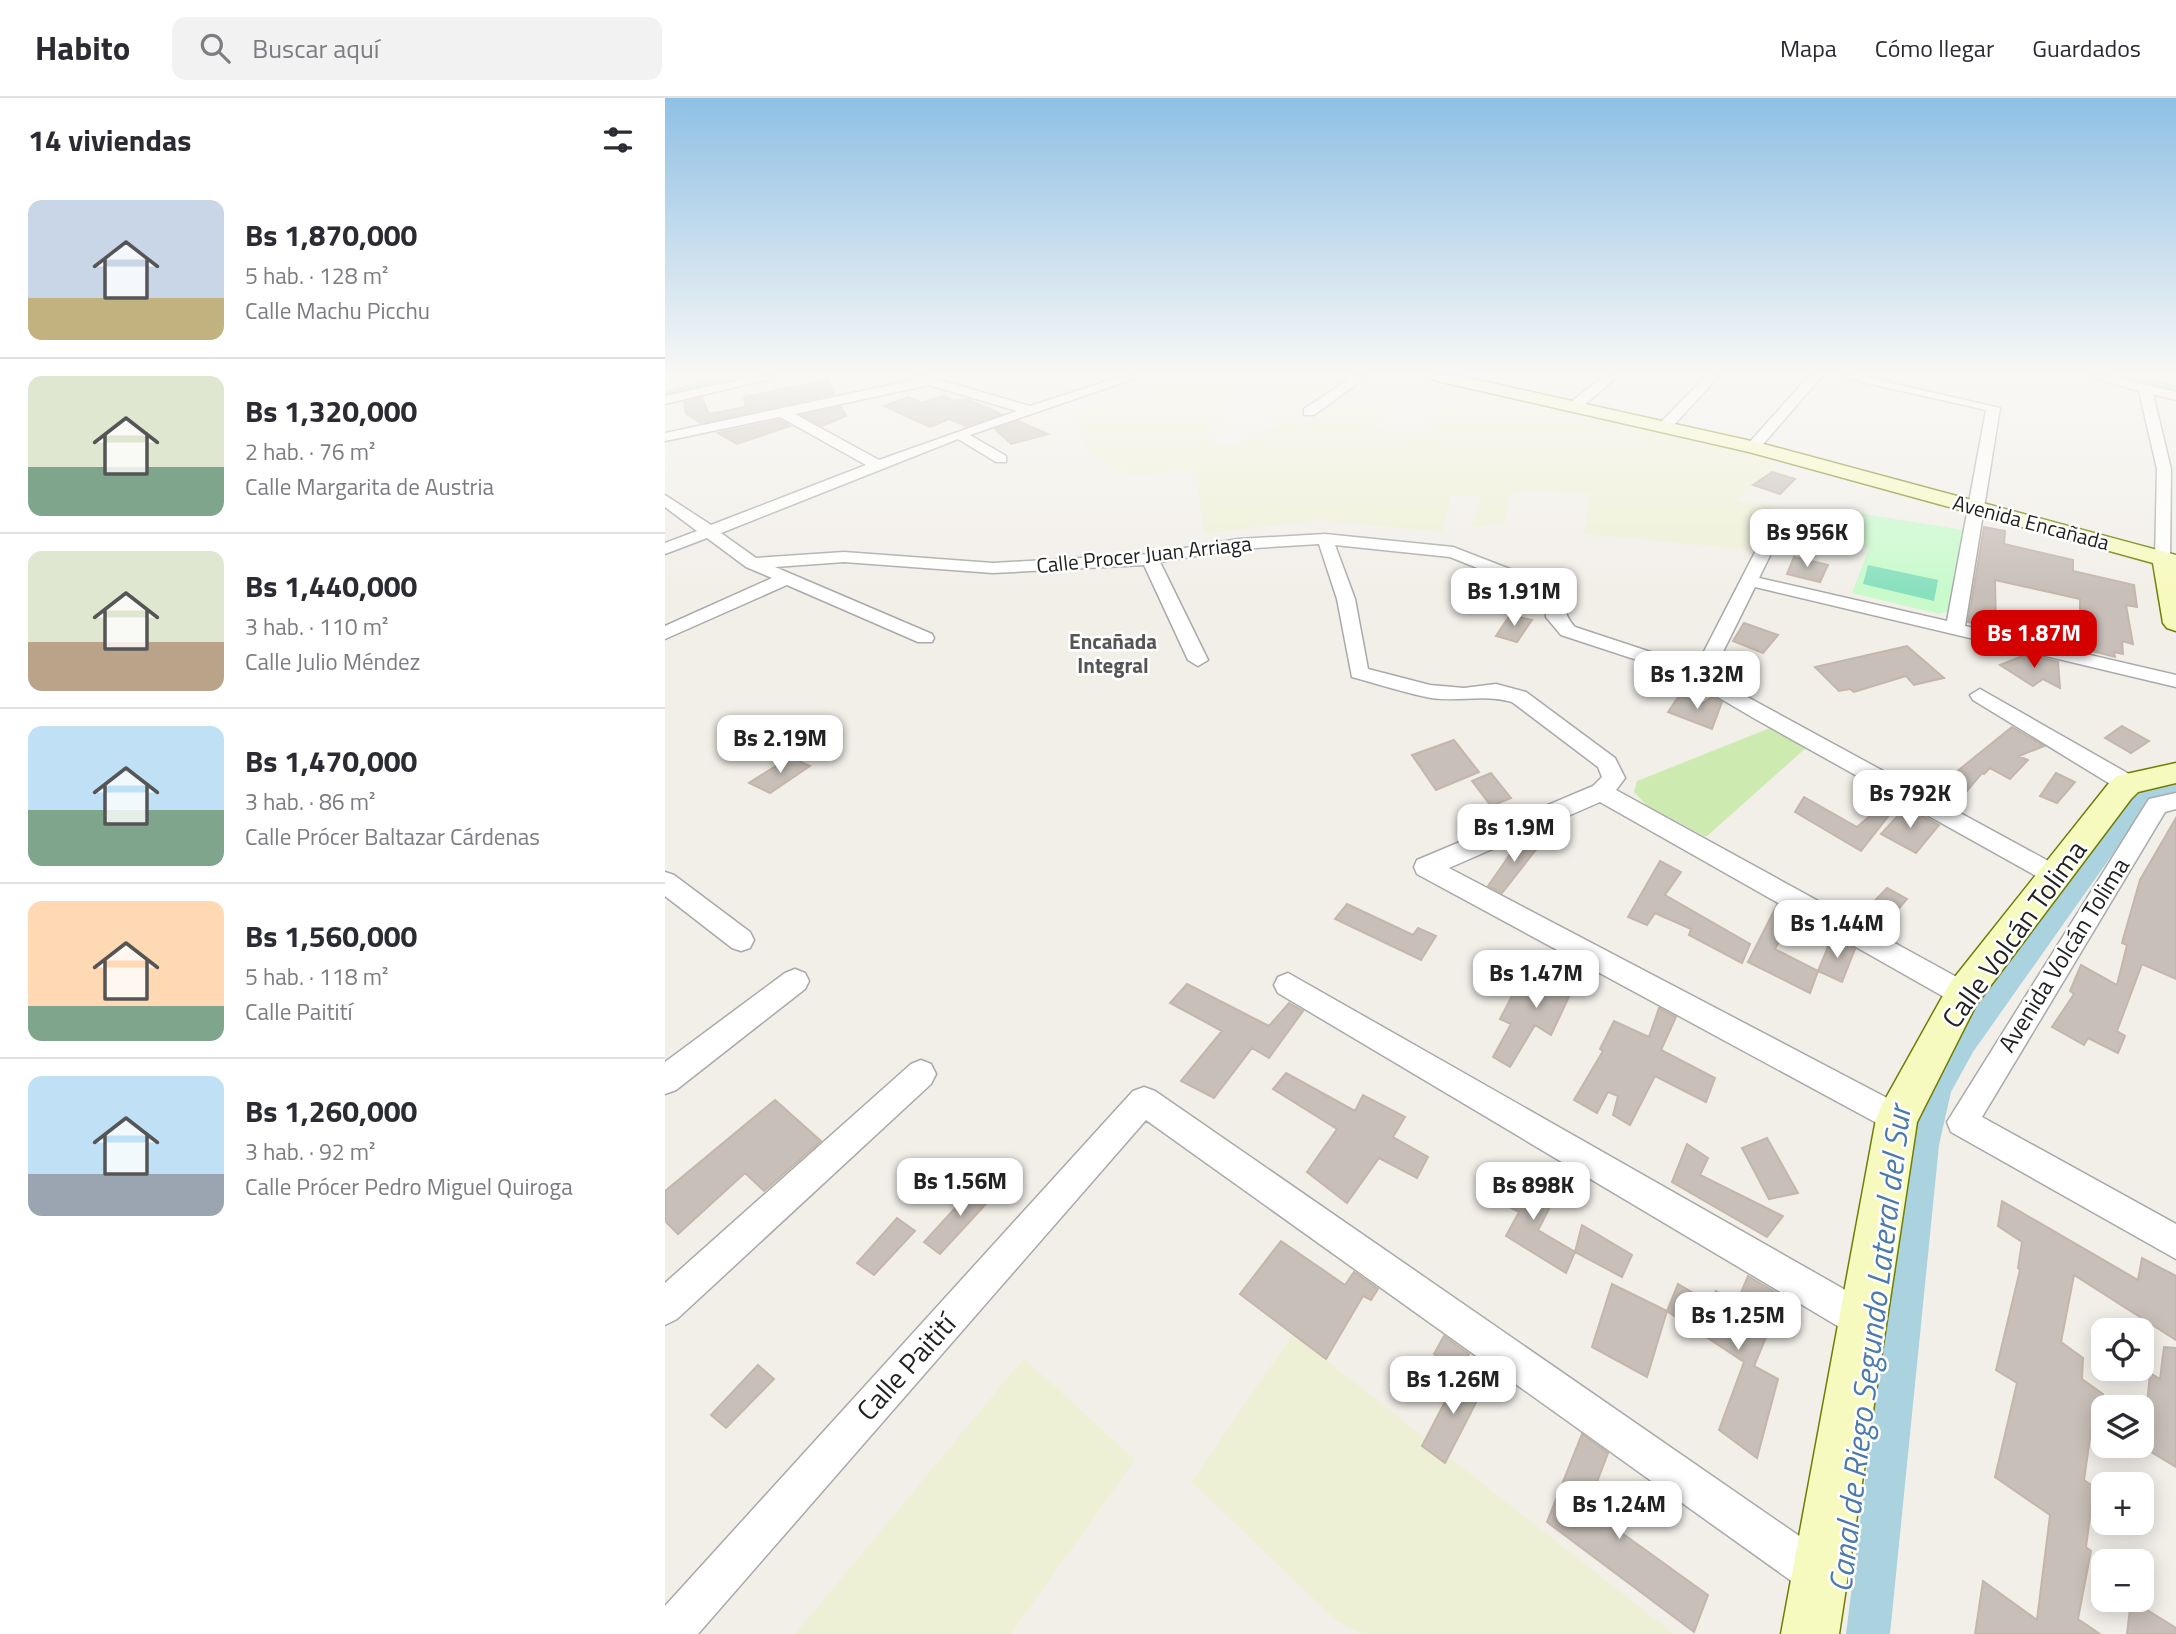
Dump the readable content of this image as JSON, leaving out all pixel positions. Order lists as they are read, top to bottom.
{
  "streets": {
    "main road": ["Avenida Encañada", "Calle Volcán Tolima"],
    "street": ["Calle Procer Juan Arriaga", "Avenida Volcán Tolima", "Calle Paitití"]
  },
  "crossings": [
    ["Calle Volcán Tolima", "Calle Paitití"]
  ],
  "districts": ["Encañada Integral"],
  "water": ["Canal de Riego Segundo Lateral del Sur"],
  "page": {
    "header": "Habito",
    "search": "Buscar aquí",
    "nav": ["Mapa", "Cómo llegar", "Guardados"],
    "heading": "14 viviendas",
    "list": [
      {
        "name": "Bs 1,870,000",
        "note": "5 hab. · 128 m² · Calle Machu Picchu"
      },
      {
        "name": "Bs 1,320,000",
        "note": "2 hab. · 76 m² · Calle Margarita de Austria"
      },
      {
        "name": "Bs 1,440,000",
        "note": "3 hab. · 110 m² · Calle Julio Méndez"
      },
      {
        "name": "Bs 1,470,000",
        "note": "3 hab. · 86 m² · Calle Prócer Baltazar Cárdenas"
      },
      {
        "name": "Bs 1,560,000",
        "note": "5 hab. · 118 m² · Calle Paitití"
      },
      {
        "name": "Bs 1,260,000",
        "note": "3 hab. · 92 m² · Calle Prócer Pedro Miguel Quiroga"
      }
    ],
    "price": [
      "Bs 956K",
      "Bs 1.91M",
      "Bs 1.87M",
      "Bs 1.32M",
      "Bs 2.19M",
      "Bs 792K",
      "Bs 1.9M",
      "Bs 1.44M",
      "Bs 1.47M",
      "Bs 1.56M",
      "Bs 898K",
      "Bs 1.25M",
      "Bs 1.26M",
      "Bs 1.24M"
    ],
    "map_buttons": ["+", "−"]
  }
}
